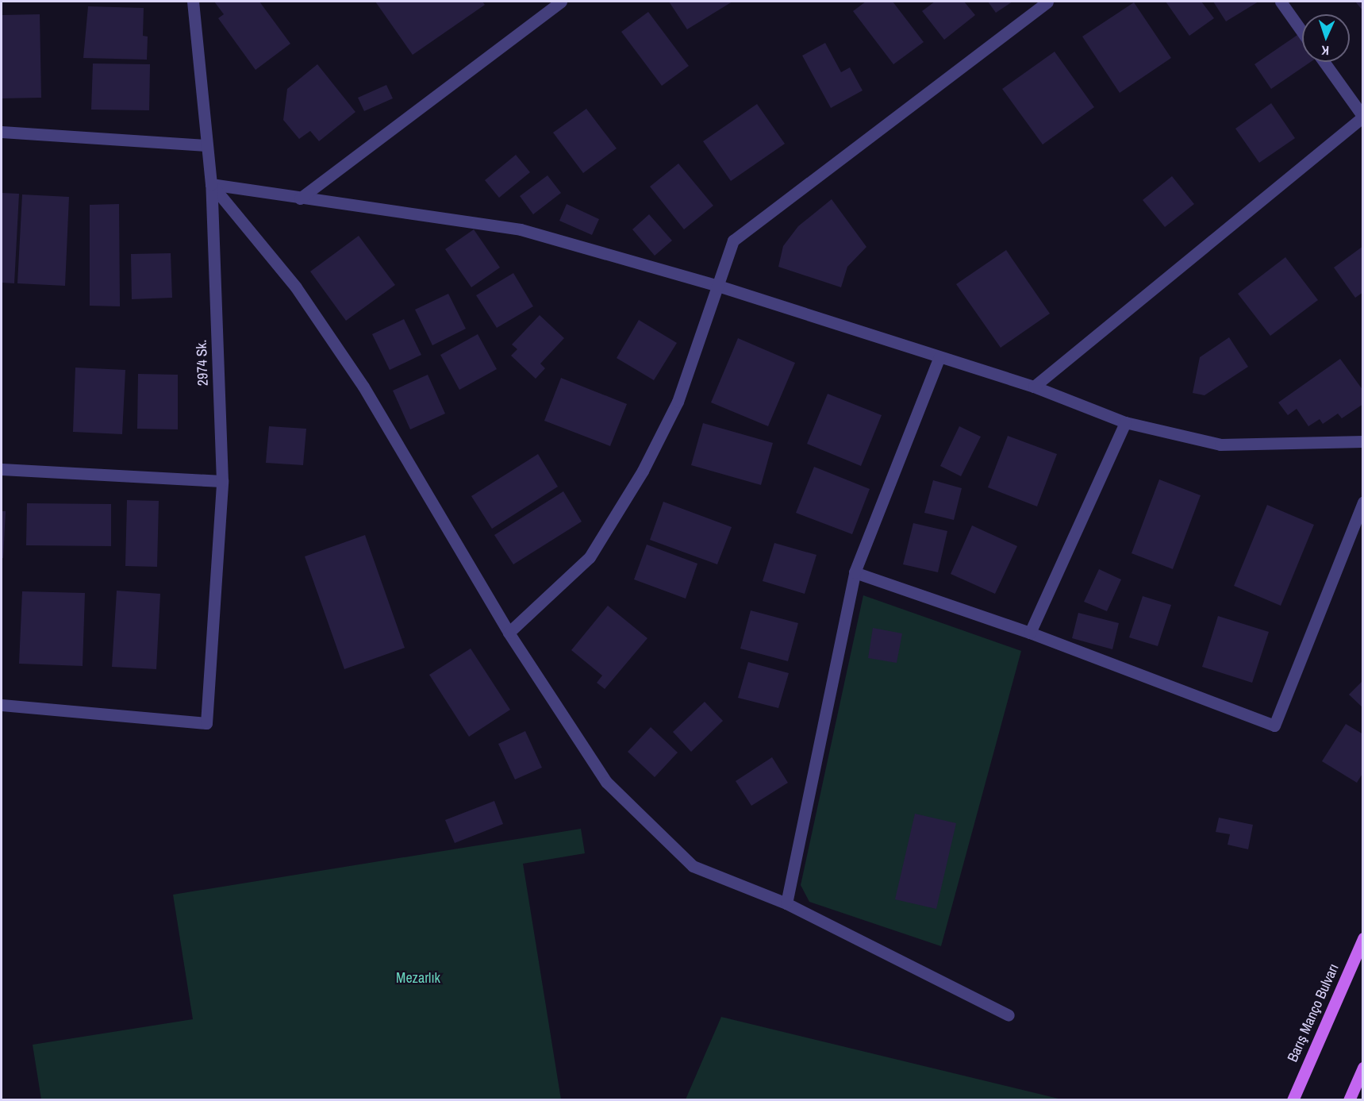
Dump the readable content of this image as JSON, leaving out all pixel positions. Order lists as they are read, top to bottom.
{
  "streets": {
    "main road": ["Barış Manço Bulvarı"],
    "street": ["2974 Sk."]
  },
  "parks": ["Mezarlık"],
  "north": "bottom"
}
